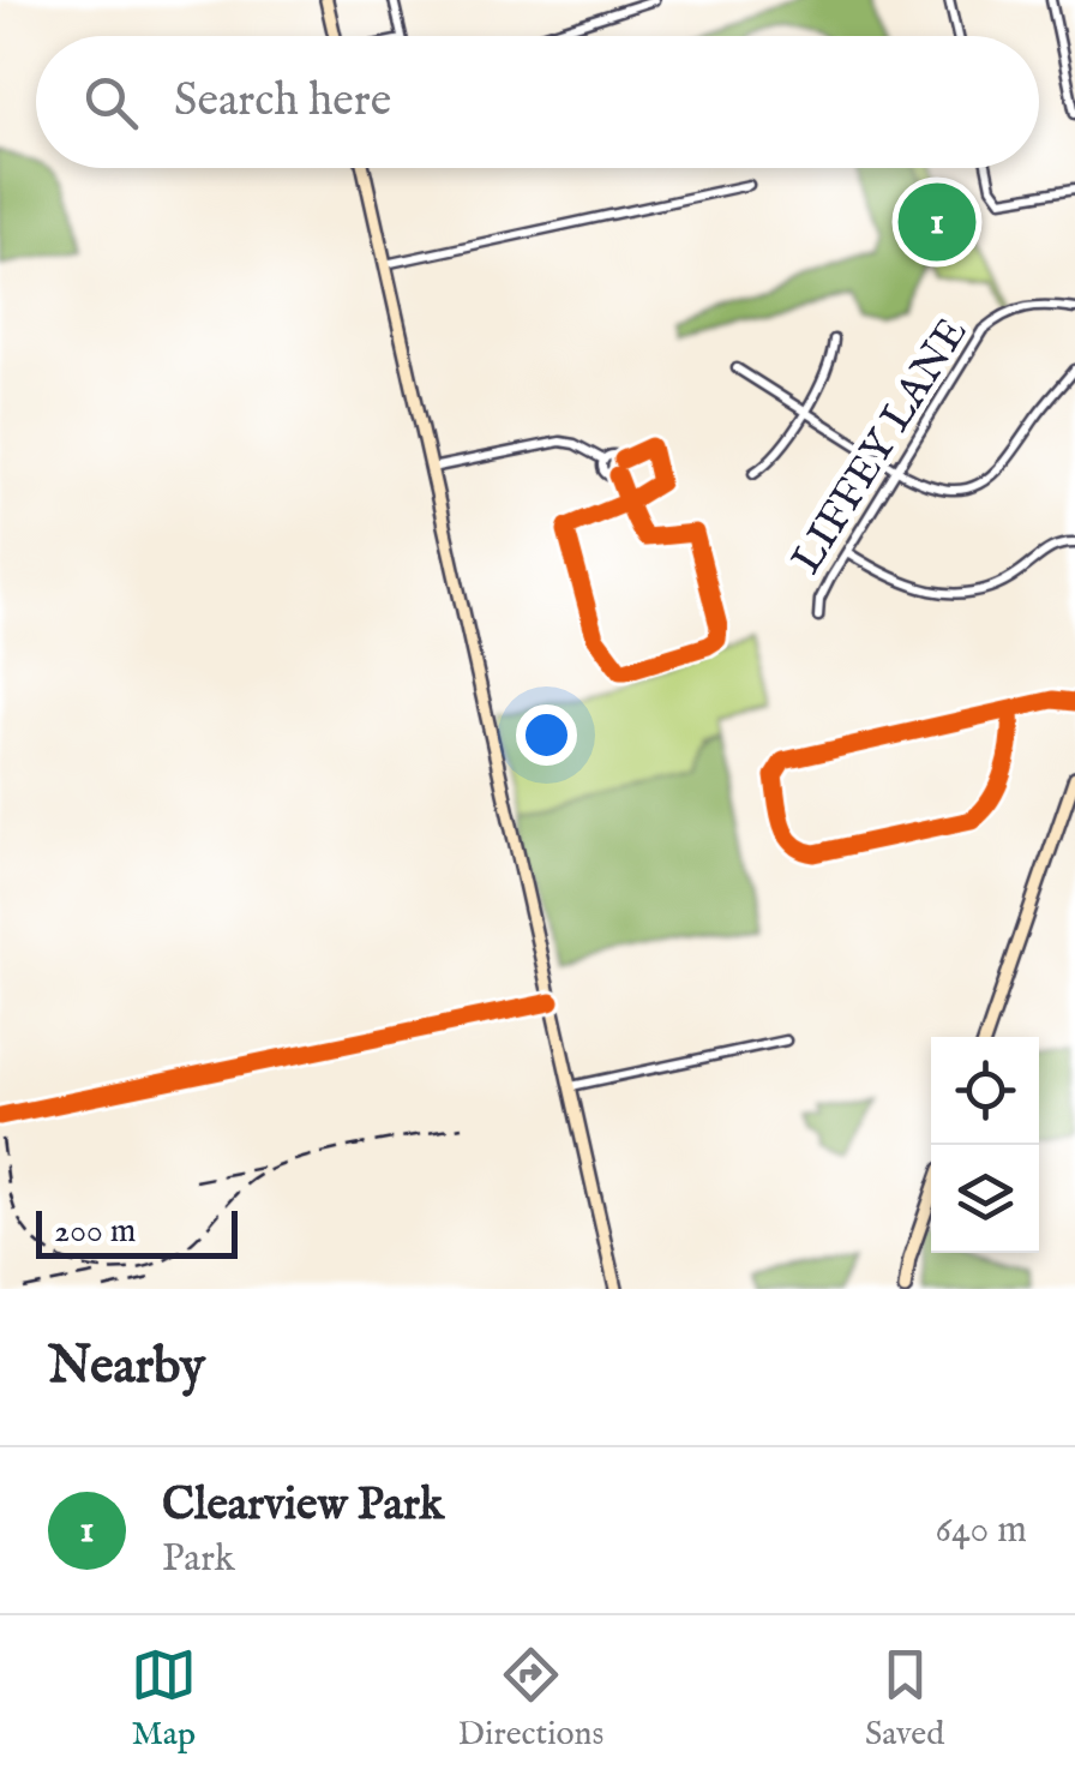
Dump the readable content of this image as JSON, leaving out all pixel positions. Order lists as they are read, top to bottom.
{
  "streets": {
    "street": ["LIFFEY LANE"]
  },
  "scale_bar": "200 m",
  "page": {
    "search": "Search here",
    "pins": "1",
    "scale": "200 m",
    "heading": "Nearby",
    "list": [
      {
        "mark": "1",
        "name": "Clearview Park",
        "note": "Park",
        "value": "640 m"
      }
    ],
    "nav": ["Map", "Directions", "Saved"]
  }
}
